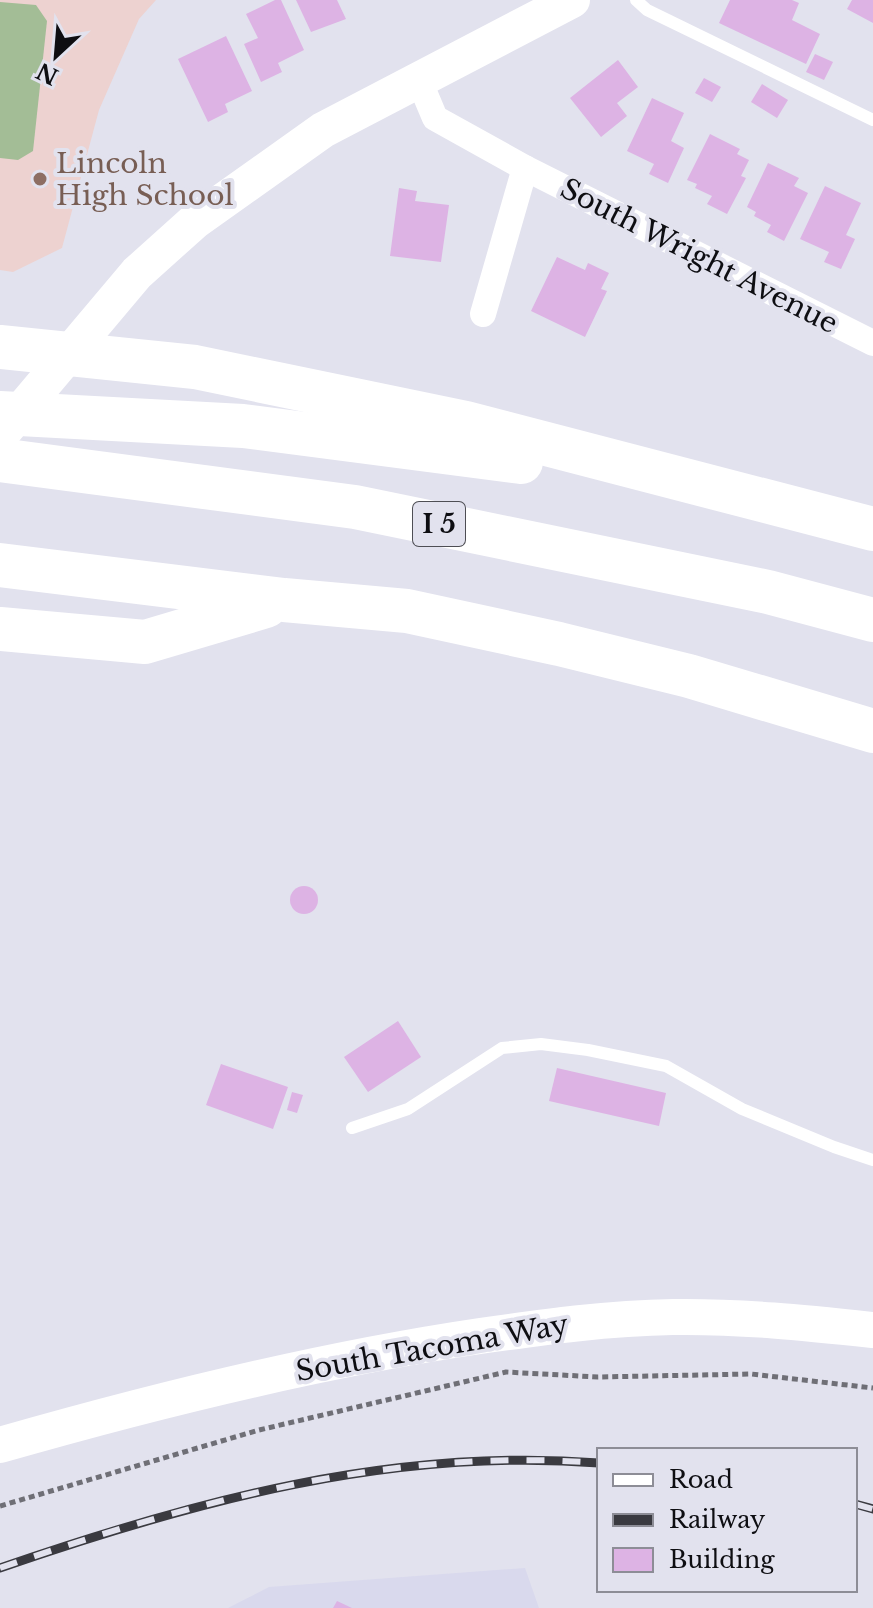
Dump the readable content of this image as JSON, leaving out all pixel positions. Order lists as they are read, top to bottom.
{
  "streets": {
    "highway": ["I 5"],
    "main road": ["South Tacoma Way"],
    "street": ["South Wright Avenue"]
  },
  "places": ["Lincoln High School"],
  "legend": ["Road", "Railway", "Building"],
  "north": "bottom left"
}
